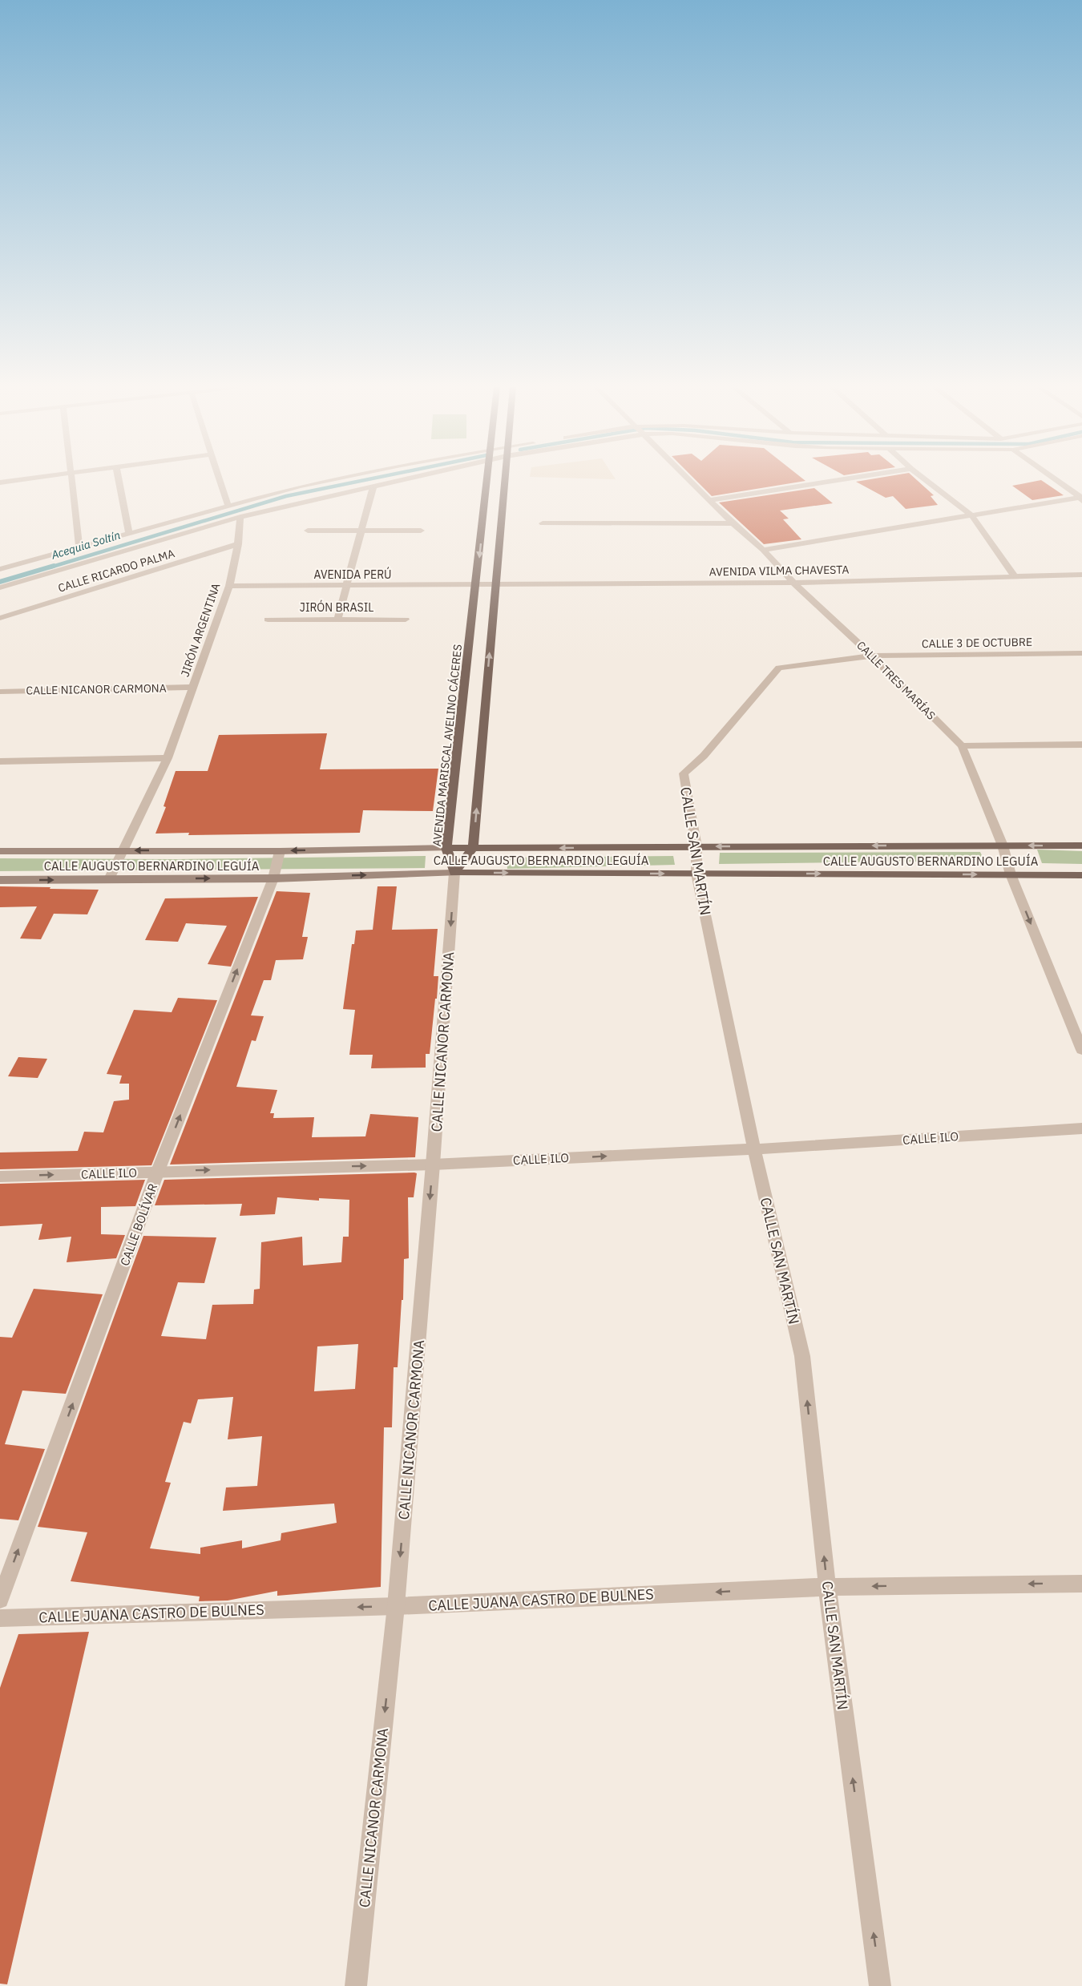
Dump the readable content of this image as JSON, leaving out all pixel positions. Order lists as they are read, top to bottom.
{
  "streets": {
    "main road": ["AVENIDA MARISCAL AVELINO CÁCERES", "CALLE AUGUSTO BERNARDINO LEGUÍA"],
    "street": [
      "CALLE RICARDO PALMA",
      "AVENIDA VILMA CHAVESTA",
      "AVENIDA PERÚ",
      "JIRÓN BRASIL",
      "JIRÓN ARGENTINA",
      "CALLE 3 DE OCTUBRE",
      "CALLE TRES MARÍAS",
      "CALLE NICANOR CARMONA",
      "CALLE SAN MARTÍN",
      "CALLE ILO",
      "CALLE BOLÍVAR",
      "CALLE JUANA CASTRO DE BULNES"
    ]
  },
  "crossings": [
    ["CALLE RICARDO PALMA", "JIRÓN ARGENTINA"],
    ["AVENIDA VILMA CHAVESTA", "AVENIDA PERÚ"],
    ["AVENIDA VILMA CHAVESTA", "CALLE TRES MARÍAS"],
    ["AVENIDA VILMA CHAVESTA", "AVENIDA MARISCAL AVELINO CÁCERES"],
    ["AVENIDA PERÚ", "JIRÓN ARGENTINA"],
    ["AVENIDA PERÚ", "AVENIDA MARISCAL AVELINO CÁCERES"],
    ["JIRÓN ARGENTINA", "CALLE NICANOR CARMONA"],
    ["JIRÓN ARGENTINA", "CALLE AUGUSTO BERNARDINO LEGUÍA"],
    ["CALLE 3 DE OCTUBRE", "CALLE TRES MARÍAS"],
    ["CALLE 3 DE OCTUBRE", "CALLE SAN MARTÍN"],
    ["CALLE TRES MARÍAS", "CALLE SAN MARTÍN"],
    ["CALLE TRES MARÍAS", "CALLE AUGUSTO BERNARDINO LEGUÍA"],
    ["CALLE NICANOR CARMONA", "AVENIDA MARISCAL AVELINO CÁCERES"],
    ["CALLE NICANOR CARMONA", "CALLE AUGUSTO BERNARDINO LEGUÍA"],
    ["CALLE NICANOR CARMONA", "CALLE ILO"],
    ["CALLE NICANOR CARMONA", "CALLE JUANA CASTRO DE BULNES"],
    ["AVENIDA MARISCAL AVELINO CÁCERES", "CALLE AUGUSTO BERNARDINO LEGUÍA"],
    ["CALLE SAN MARTÍN", "CALLE AUGUSTO BERNARDINO LEGUÍA"],
    ["CALLE SAN MARTÍN", "CALLE ILO"],
    ["CALLE SAN MARTÍN", "CALLE JUANA CASTRO DE BULNES"],
    ["CALLE AUGUSTO BERNARDINO LEGUÍA", "CALLE BOLÍVAR"],
    ["CALLE ILO", "CALLE BOLÍVAR"]
  ],
  "one_way": [
    "CALLE NICANOR CARMONA",
    "CALLE SAN MARTÍN",
    "CALLE ILO",
    "CALLE BOLÍVAR",
    "CALLE JUANA CASTRO DE BULNES"
  ],
  "water": ["Acequia Soltín"]
}
